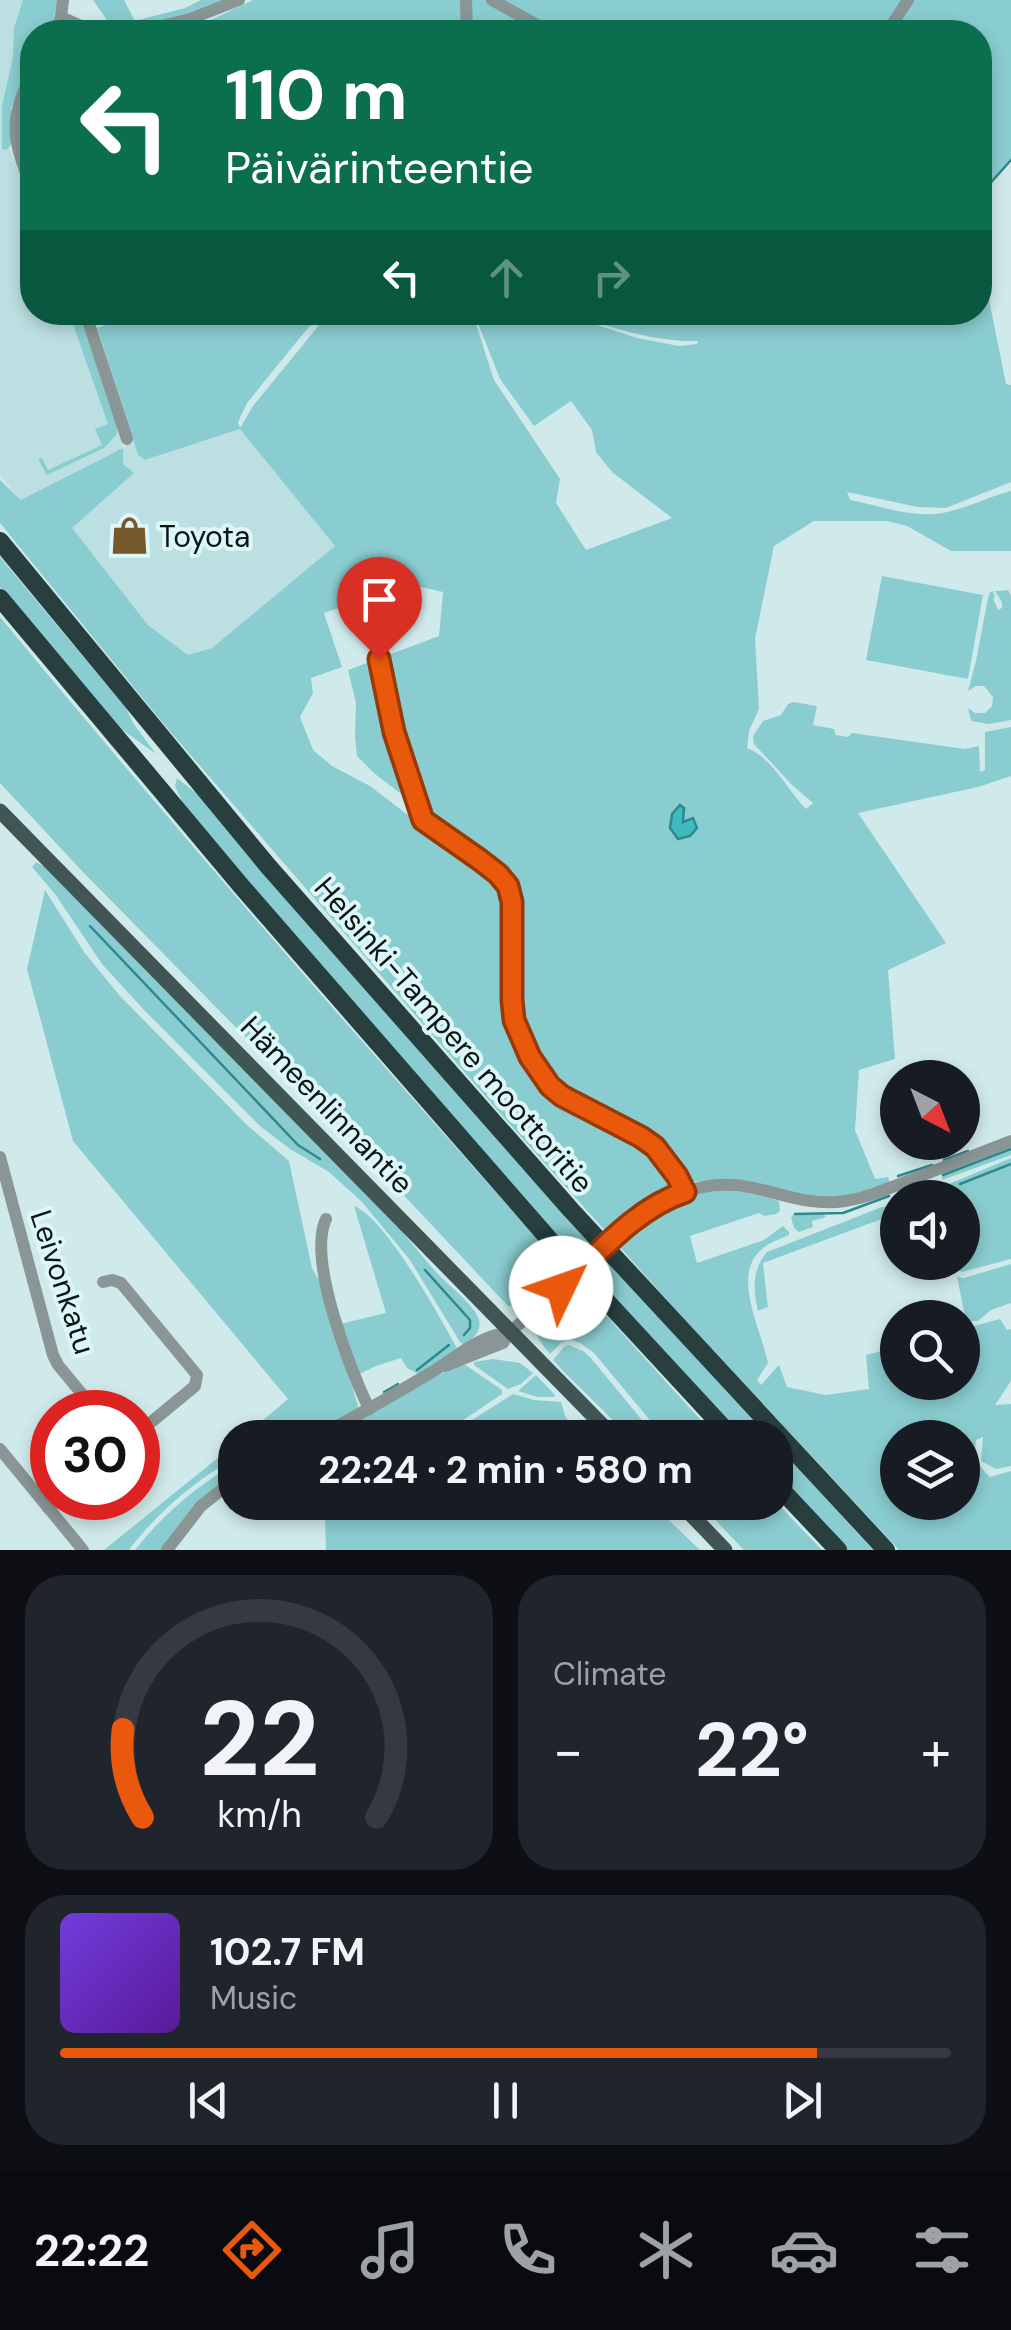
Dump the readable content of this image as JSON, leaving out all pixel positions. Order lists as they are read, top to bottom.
{
  "streets": {
    "highway": ["Helsinki-Tampere moottoritie"],
    "main road": ["Hämeenlinnantie"],
    "street": ["Leivonkatu"]
  },
  "places": {
    "shop": ["Toyota"]
  },
  "north": "bottom right",
  "page": {
    "turn": ["110 m", "Päivärinteentie"],
    "limit": "30",
    "trip": "22:24 · 2 min · 580 m",
    "tile": "Climate",
    "heat": ["−", "22°", "+"],
    "song": ["102.7 FM", "Music"],
    "tabs": "22:22",
    "gauge": ["22", "km/h"]
  }
}
